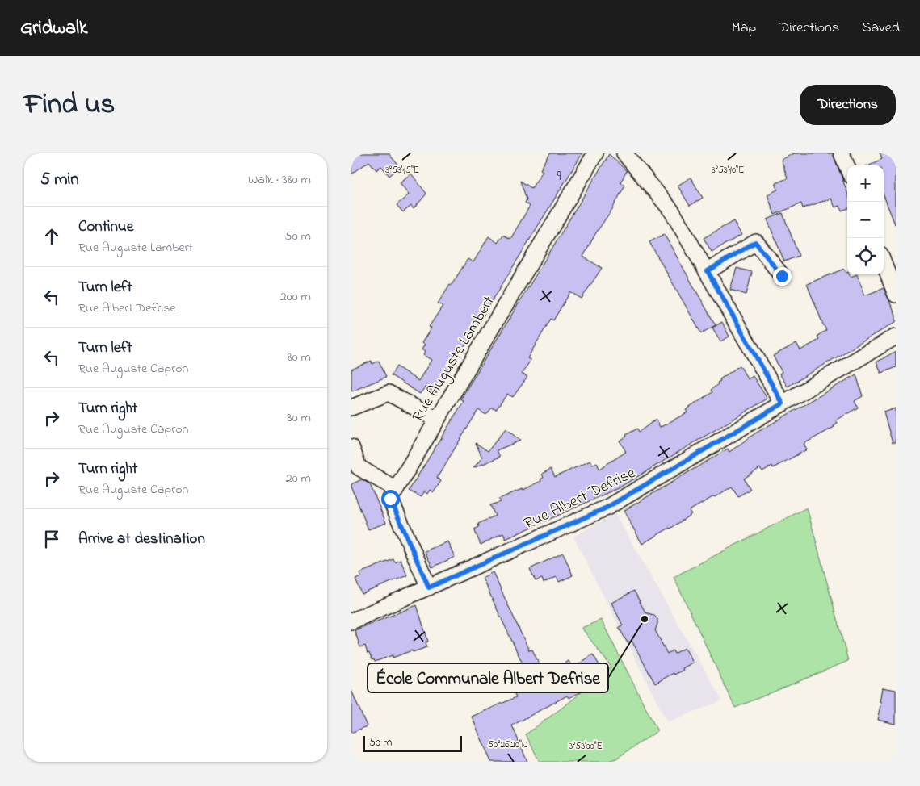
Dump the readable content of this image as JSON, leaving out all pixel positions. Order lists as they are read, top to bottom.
{
  "streets": {
    "street": ["Rue Auguste Lambert", "Rue Albert Defrise"]
  },
  "crossings": [
    ["Rue Auguste Lambert", "Rue Albert Defrise"]
  ],
  "places": ["École Communale Albert Defrise"],
  "house_numbers": ["9"],
  "scale_bar": "50 m",
  "page": {
    "header": "Gridwalk",
    "nav": ["Map", "Directions", "Saved"],
    "title": "Find us",
    "buttons": "Directions",
    "heading": ["5 min", "Walk · 380 m"],
    "map_buttons": ["+", "−"],
    "list": [
      ["Continue", "Rue Auguste Lambert", "50 m"],
      ["Turn left", "Rue Albert Defrise", "200 m"],
      ["Turn left", "Rue Auguste Capron", "80 m"],
      ["Turn right", "Rue Auguste Capron", "30 m"],
      ["Turn right", "Rue Auguste Capron", "20 m"],
      "Arrive at destination"
    ],
    "scale": "50 m"
  },
  "coordinates": [
    "3°53'15\"E",
    "3°53'10\"E",
    "50°26'20\"N",
    "3°53'00\"E"
  ]
}
